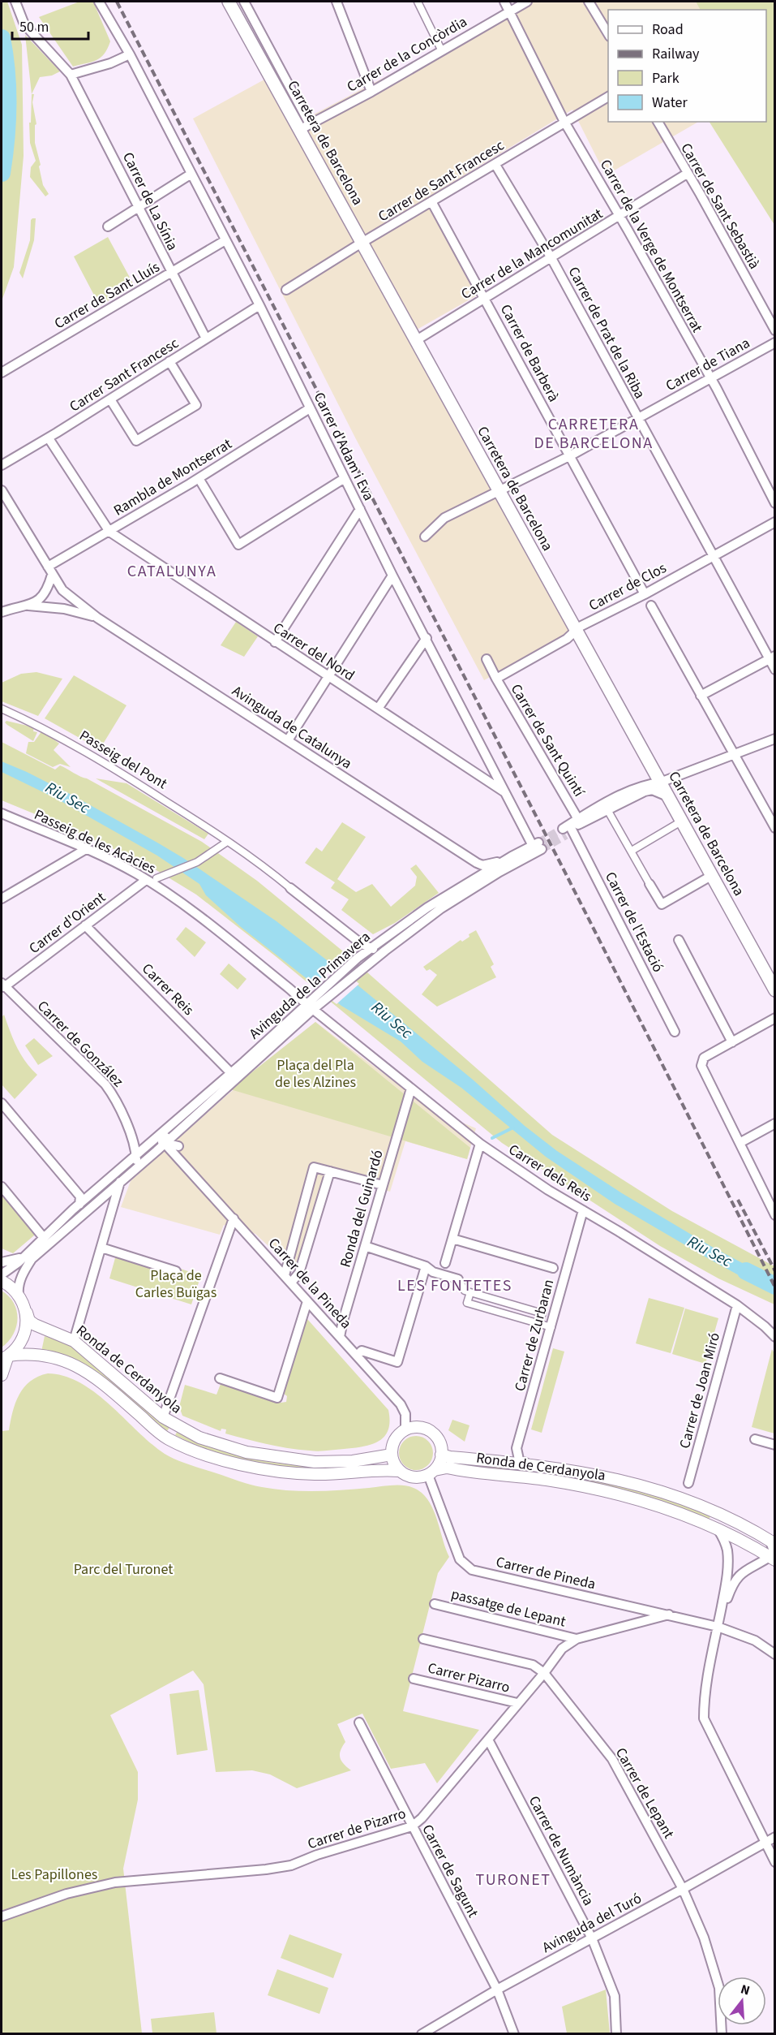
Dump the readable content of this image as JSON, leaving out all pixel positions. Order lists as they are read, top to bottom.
{
  "streets": {
    "main road": ["Carretera de Barcelona"],
    "street": [
      "Carrer de la Concòrdia",
      "Carrer de Sant Francesc",
      "Carrer de La Sínia",
      "Carrer de Sant Sebastià",
      "Carrer de la Verge de Montserrat",
      "Carrer de la Mancomunitat",
      "Carrer de Sant Lluís",
      "Carrer de Prat de la Riba",
      "Carrer de Barberà",
      "Carrer de Tiana",
      "Carrer Sant Francesc",
      "Carrer d'Adam i Eva",
      "Rambla de Montserrat",
      "Carrer de Clos",
      "Carrer del Nord",
      "Avinguda de Catalunya",
      "Carrer de Sant Quintí",
      "Passeig del Pont",
      "Passeig de les Acàcies",
      "Carrer de l'Estació",
      "Carrer d'Orient",
      "Avinguda de la Primavera",
      "Carrer Reis",
      "Carrer de González",
      "Carrer dels Reis",
      "Ronda del Guinardó",
      "Carrer de la Pineda",
      "Carrer de Zurbaran",
      "Ronda de Cerdanyola",
      "Carrer de Joan Miró",
      "Carrer de Pineda",
      "passatge de Lepant",
      "Carrer Pizarro",
      "Carrer de Lepant",
      "Carrer de Pizarro",
      "Carrer de Numància",
      "Carrer de Sagunt",
      "Avinguda del Turó"
    ]
  },
  "crossings": [
    ["Carrer de la Concòrdia", "Carretera de Barcelona"],
    ["Carrer de la Concòrdia", "Carrer de la Verge de Montserrat"],
    ["Carretera de Barcelona", "Carrer de Sant Francesc"],
    ["Carretera de Barcelona", "Carrer de la Mancomunitat"],
    ["Carretera de Barcelona", "Carrer de Tiana"],
    ["Carretera de Barcelona", "Carrer de Clos"],
    ["Carrer de Sant Francesc", "Carrer de la Verge de Montserrat"],
    ["Carrer de Sant Francesc", "Carrer de Prat de la Riba"],
    ["Carrer de Sant Francesc", "Carrer de Barberà"],
    ["Carrer de La Sínia", "Carrer de Sant Lluís"],
    ["Carrer de La Sínia", "Carrer Sant Francesc"],
    ["Carrer de Sant Sebastià", "Carrer de la Mancomunitat"],
    ["Carrer de la Verge de Montserrat", "Carrer de la Mancomunitat"],
    ["Carrer de la Verge de Montserrat", "Carrer de Tiana"],
    ["Carrer de la Mancomunitat", "Carrer de Prat de la Riba"],
    ["Carrer de la Mancomunitat", "Carrer de Barberà"],
    ["Carrer de Sant Lluís", "Carrer d'Adam i Eva"],
    ["Carrer de Prat de la Riba", "Carrer de Tiana"],
    ["Carrer de Prat de la Riba", "Carrer de Clos"],
    ["Carrer de Barberà", "Carrer de Tiana"],
    ["Carrer de Barberà", "Carrer de Clos"],
    ["Carrer Sant Francesc", "Carrer d'Adam i Eva"],
    ["Carrer d'Adam i Eva", "Rambla de Montserrat"],
    ["Carrer d'Adam i Eva", "Carrer del Nord"],
    ["Carrer d'Adam i Eva", "Avinguda de Catalunya"],
    ["Rambla de Montserrat", "Carrer del Nord"],
    ["Rambla de Montserrat", "Avinguda de Catalunya"],
    ["Carrer de Clos", "Carrer de Sant Quintí"],
    ["Avinguda de Catalunya", "Avinguda de la Primavera"],
    ["Carrer de Sant Quintí", "Carrer de l'Estació"],
    ["Passeig del Pont", "Avinguda de la Primavera"],
    ["Passeig de les Acàcies", "Carrer d'Orient"],
    ["Passeig de les Acàcies", "Avinguda de la Primavera"],
    ["Passeig de les Acàcies", "Carrer dels Reis"],
    ["Carrer d'Orient", "Carrer Reis"],
    ["Carrer d'Orient", "Carrer de González"],
    ["Avinguda de la Primavera", "Carrer Reis"],
    ["Avinguda de la Primavera", "Carrer de González"],
    ["Carrer dels Reis", "Ronda del Guinardó"],
    ["Carrer dels Reis", "Carrer de Zurbaran"],
    ["Carrer dels Reis", "Carrer de Joan Miró"],
    ["Ronda del Guinardó", "Carrer de la Pineda"],
    ["Carrer de la Pineda", "Ronda de Cerdanyola"],
    ["Carrer de la Pineda", "Carrer de Pineda"],
    ["Carrer de Zurbaran", "Ronda de Cerdanyola"],
    ["Ronda de Cerdanyola", "Carrer de Pineda"],
    ["Carrer de Pineda", "Carrer de Pizarro"],
    ["passatge de Lepant", "Carrer de Pizarro"],
    ["Carrer Pizarro", "Carrer de Pizarro"],
    ["Carrer de Lepant", "Carrer de Pizarro"],
    ["Carrer de Lepant", "Avinguda del Turó"],
    ["Carrer de Pizarro", "Carrer de Numància"],
    ["Carrer de Pizarro", "Carrer de Sagunt"],
    ["Carrer de Numància", "Avinguda del Turó"],
    ["Carrer de Sagunt", "Avinguda del Turó"]
  ],
  "districts": [
    "CARRETERA DE BARCELONA",
    "CATALUNYA",
    "LES FONTETES",
    "TURONET"
  ],
  "water": ["Riu Sec"],
  "parks": [
    "Plaça del Pla de les Alzines",
    "Plaça de Carles Buïgas",
    "Parc del Turonet",
    "Les Papillones"
  ],
  "legend": [
    "Road",
    "Railway",
    "Park",
    "Water"
  ],
  "scale_bar": "50 m",
  "north": "top"
}
